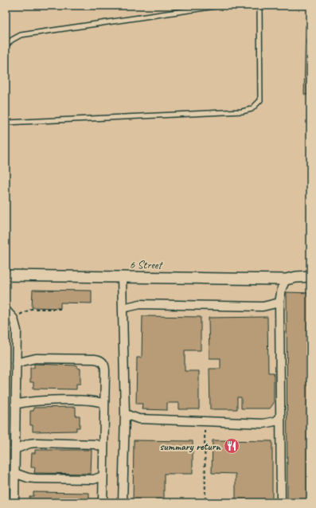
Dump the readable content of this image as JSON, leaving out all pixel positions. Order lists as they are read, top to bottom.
{
  "streets": {
    "street": ["6 Street"]
  },
  "places": {
    "restaurant": ["summary return"]
  }
}
